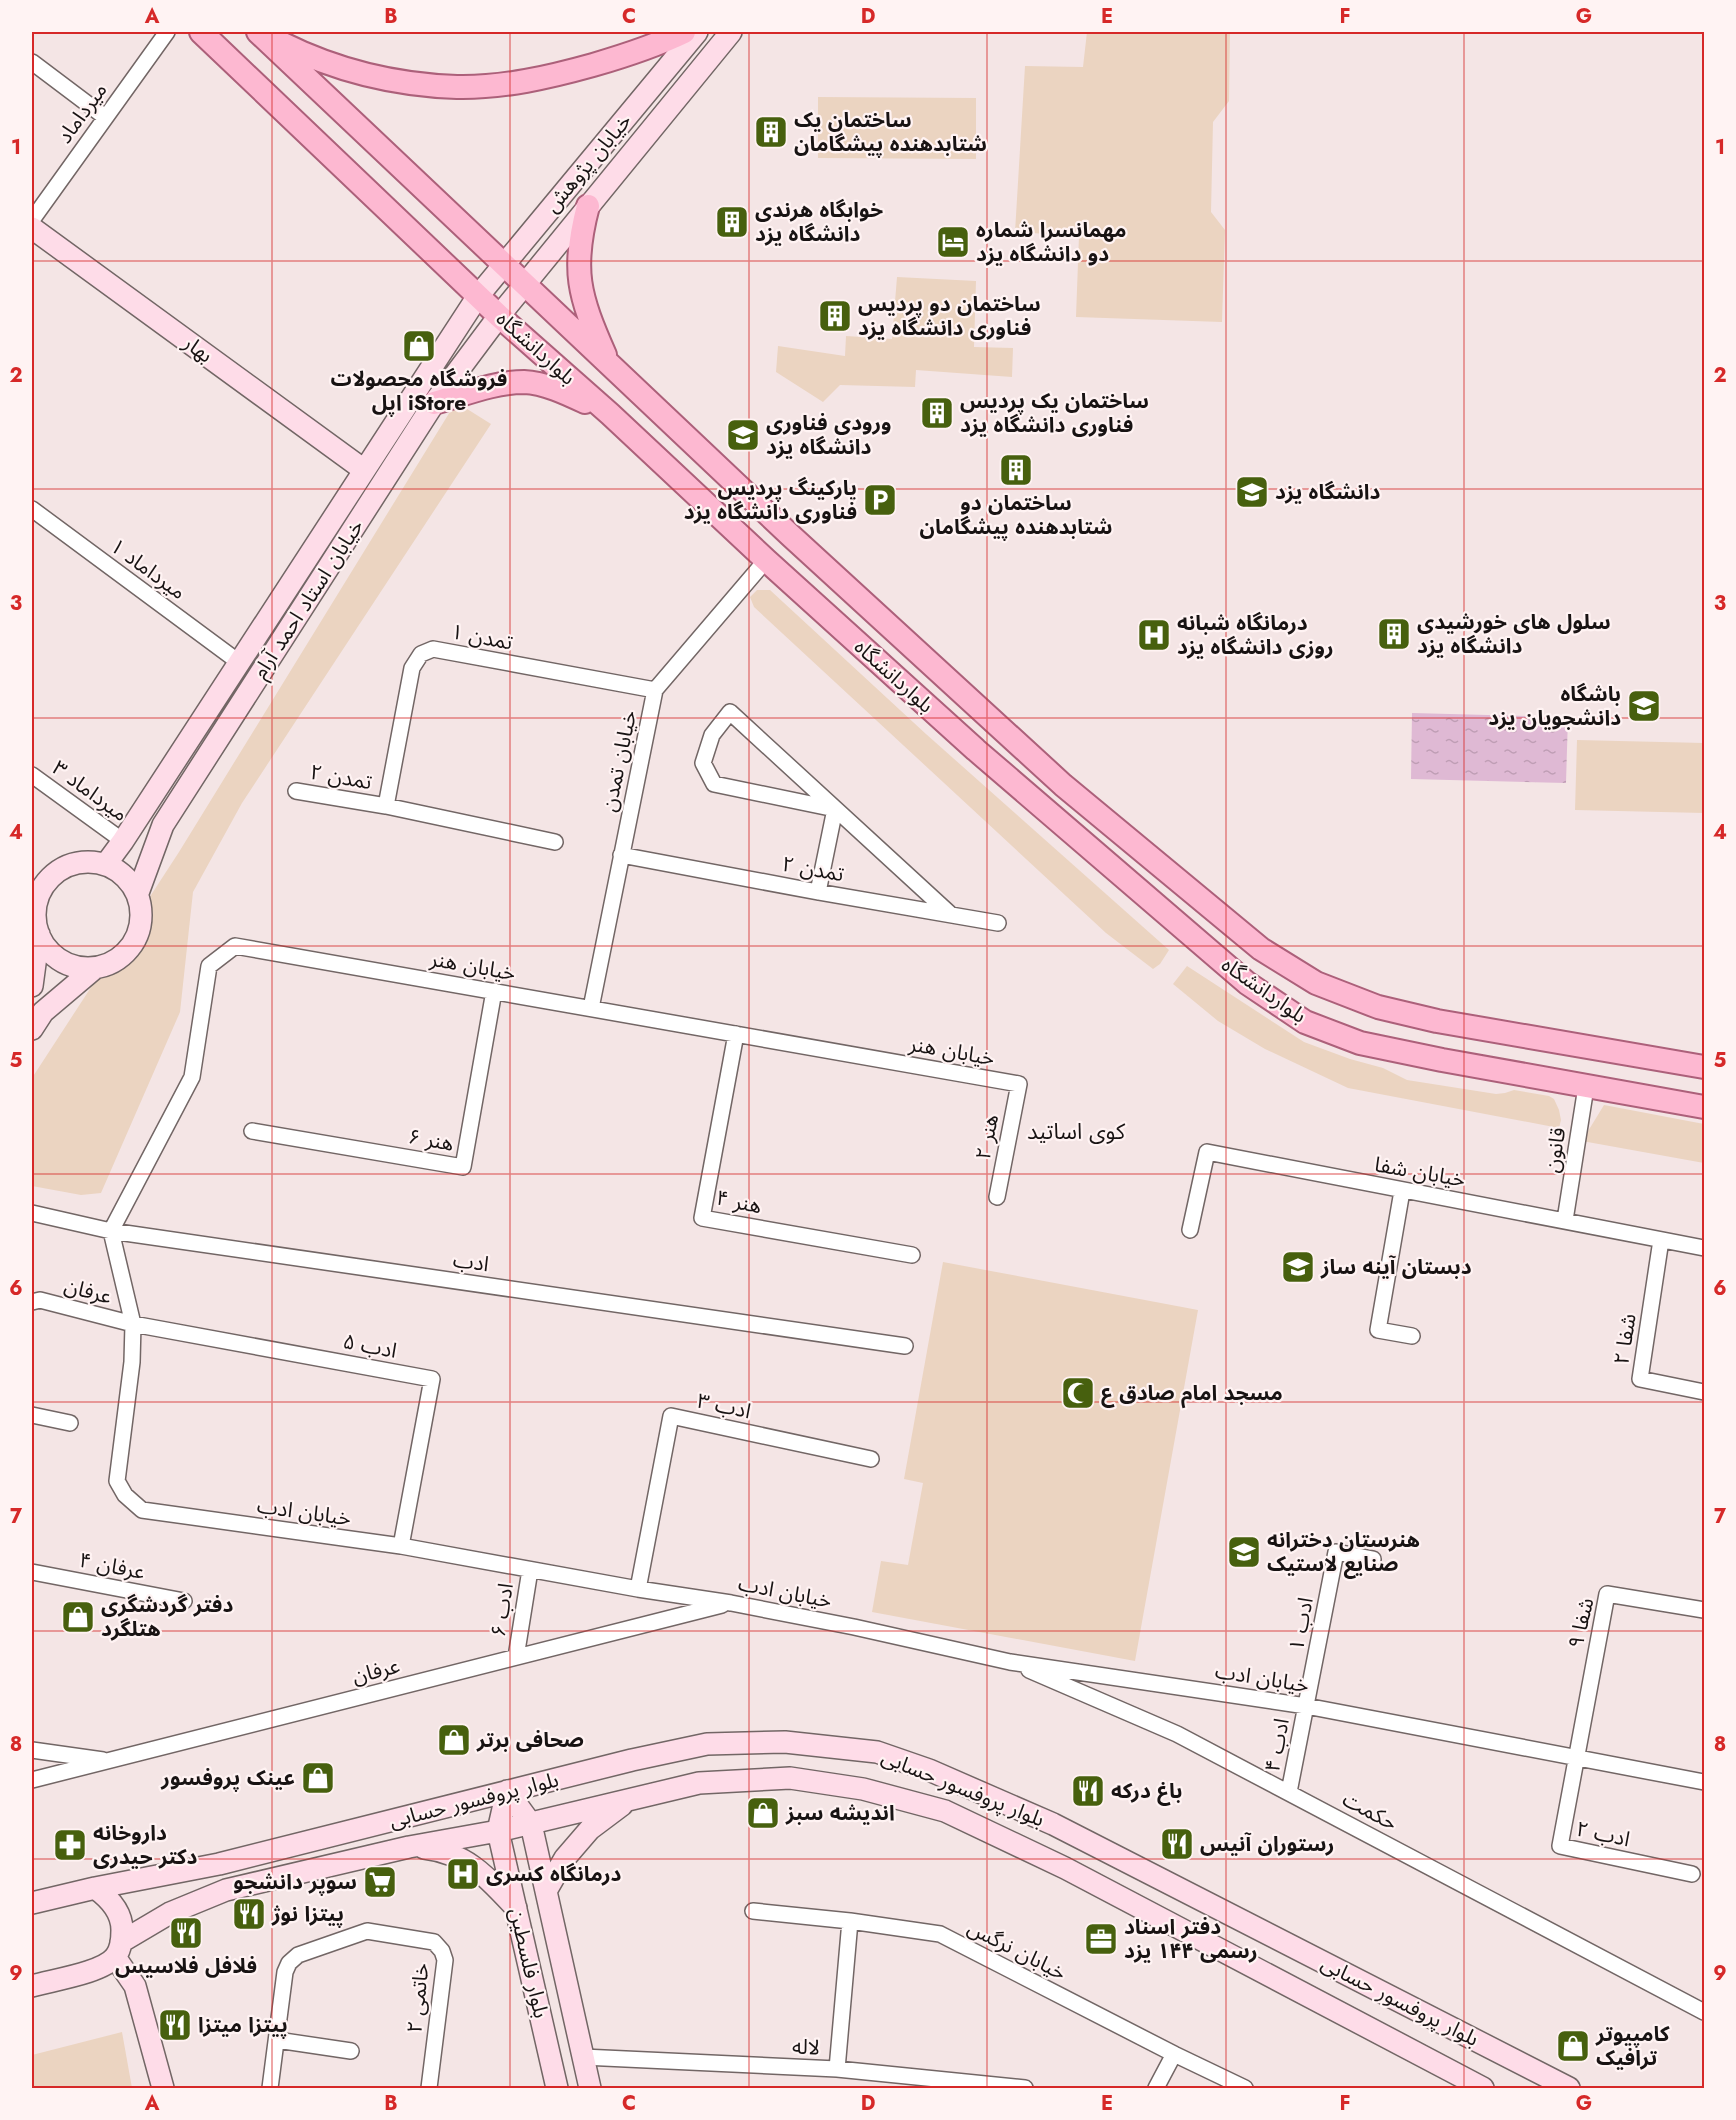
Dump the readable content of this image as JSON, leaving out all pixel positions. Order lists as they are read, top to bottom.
{
  "streets": {
    "main road": [
      "خیابان پژوهش",
      "بلواردانشگاه",
      "بهار",
      "خیابان استاد احمد آرام",
      "بلوار پروفسور حسابی",
      "بلوار فلسطین"
    ],
    "street": [
      "میرداماد",
      "میرداماد ۱",
      "تمدن ۱",
      "خیابان تمدن",
      "تمدن ۲",
      "میرداماد ۳",
      "خیابان هنر",
      "هنر ۲",
      "هنر ۶",
      "قانون",
      "خیابان شفا",
      "هنر ۴",
      "ادب",
      "عرفان",
      "شفا ۲",
      "ادب ۵",
      "ادب ۳",
      "خیابان ادب",
      "عرفان ۴",
      "ادب ۶",
      "شفا ۹",
      "ادب ۱",
      "ادب ۴",
      "حکمت",
      "ادب ۲",
      "خیابان نرگس",
      "خاتمی ۲",
      "لاله"
    ]
  },
  "crossings": [
    ["خیابان پژوهش", "بلواردانشگاه"],
    ["خیابان پژوهش", "خیابان استاد احمد آرام"],
    ["بلواردانشگاه", "خیابان استاد احمد آرام"],
    ["بلواردانشگاه", "خیابان تمدن"],
    ["بلواردانشگاه", "قانون"],
    ["بهار", "خیابان استاد احمد آرام"],
    ["میرداماد ۱", "خیابان استاد احمد آرام"],
    ["خیابان استاد احمد آرام", "میرداماد ۳"],
    ["تمدن ۱", "خیابان تمدن"],
    ["تمدن ۱", "تمدن ۲"],
    ["خیابان تمدن", "تمدن ۲"],
    ["خیابان تمدن", "خیابان هنر"],
    ["خیابان هنر", "هنر ۲"],
    ["خیابان هنر", "هنر ۶"],
    ["خیابان هنر", "هنر ۴"],
    ["خیابان هنر", "ادب"],
    ["خیابان هنر", "خیابان ادب"],
    ["قانون", "خیابان شفا"],
    ["خیابان شفا", "شفا ۲"],
    ["ادب", "خیابان ادب"],
    ["عرفان", "ادب ۵"],
    ["عرفان", "خیابان ادب"],
    ["عرفان", "ادب ۶"],
    ["ادب ۵", "خیابان ادب"],
    ["ادب ۳", "خیابان ادب"],
    ["خیابان ادب", "ادب ۶"],
    ["خیابان ادب", "شفا ۹"],
    ["خیابان ادب", "ادب ۱"],
    ["خیابان ادب", "ادب ۴"],
    ["خیابان ادب", "حکمت"],
    ["خیابان ادب", "ادب ۲"],
    ["شفا ۹", "ادب ۲"],
    ["ادب ۱", "ادب ۴"],
    ["ادب ۴", "حکمت"],
    ["بلوار پروفسور حسابی", "بلوار فلسطین"],
    ["بلوار فلسطین", "لاله"]
  ],
  "districts": ["کوی اساتید"],
  "places": {
    "building": [
      "ساختمان یک شتابدهنده پیشگامان",
      "خوابگاه هرندی دانشگاه یزد",
      "ساختمان دو پردیس فناوری دانشگاه یزد",
      "ساختمان یک پردیس فناوری دانشگاه یزد",
      "ساختمان دو شتابدهنده پیشگامان",
      "سلول های خورشیدی دانشگاه یزد"
    ],
    "hotel": ["مهمانسرا شماره دو دانشگاه یزد"],
    "shop": [
      "فروشگاه محصولات اپل iStore",
      "دفتر گردشگری هتلگرد",
      "صحافی برتر",
      "عینک پروفسور",
      "اندیشه سبز",
      "کامپیوتر ترافیک"
    ],
    "school or university": [
      "ورودی فناوری دانشگاه یزد",
      "دانشگاه یزد",
      "باشگاه دانشجویان یزد",
      "دبستان آینه ساز",
      "هنرستان دخترانه صنایع لاستیک"
    ],
    "parking": ["پارکینگ پردیس فناوری دانشگاه یزد"],
    "hospital": ["درمانگاه شبانه روزی دانشگاه یزد", "درمانگاه کسری"],
    "mosque": ["مسجد امام صادق ع"],
    "restaurant": [
      "باغ درکه",
      "رستوران آنیس",
      "پیتزا نوژ",
      "فلافل فلاسیس",
      "پیتزا میتزا"
    ],
    "pharmacy": ["داروخانه دکتر حیدری"],
    "supermarket": ["سوپر دانشجو"],
    "office": ["دفتر اسناد رسمی ۱۴۴ یزد"]
  },
  "grid": {
    "columns": [
      "A",
      "B",
      "C",
      "D",
      "E",
      "F",
      "G"
    ],
    "rows": [
      "1",
      "2",
      "3",
      "4",
      "5",
      "6",
      "7",
      "8",
      "9"
    ]
  }
}
